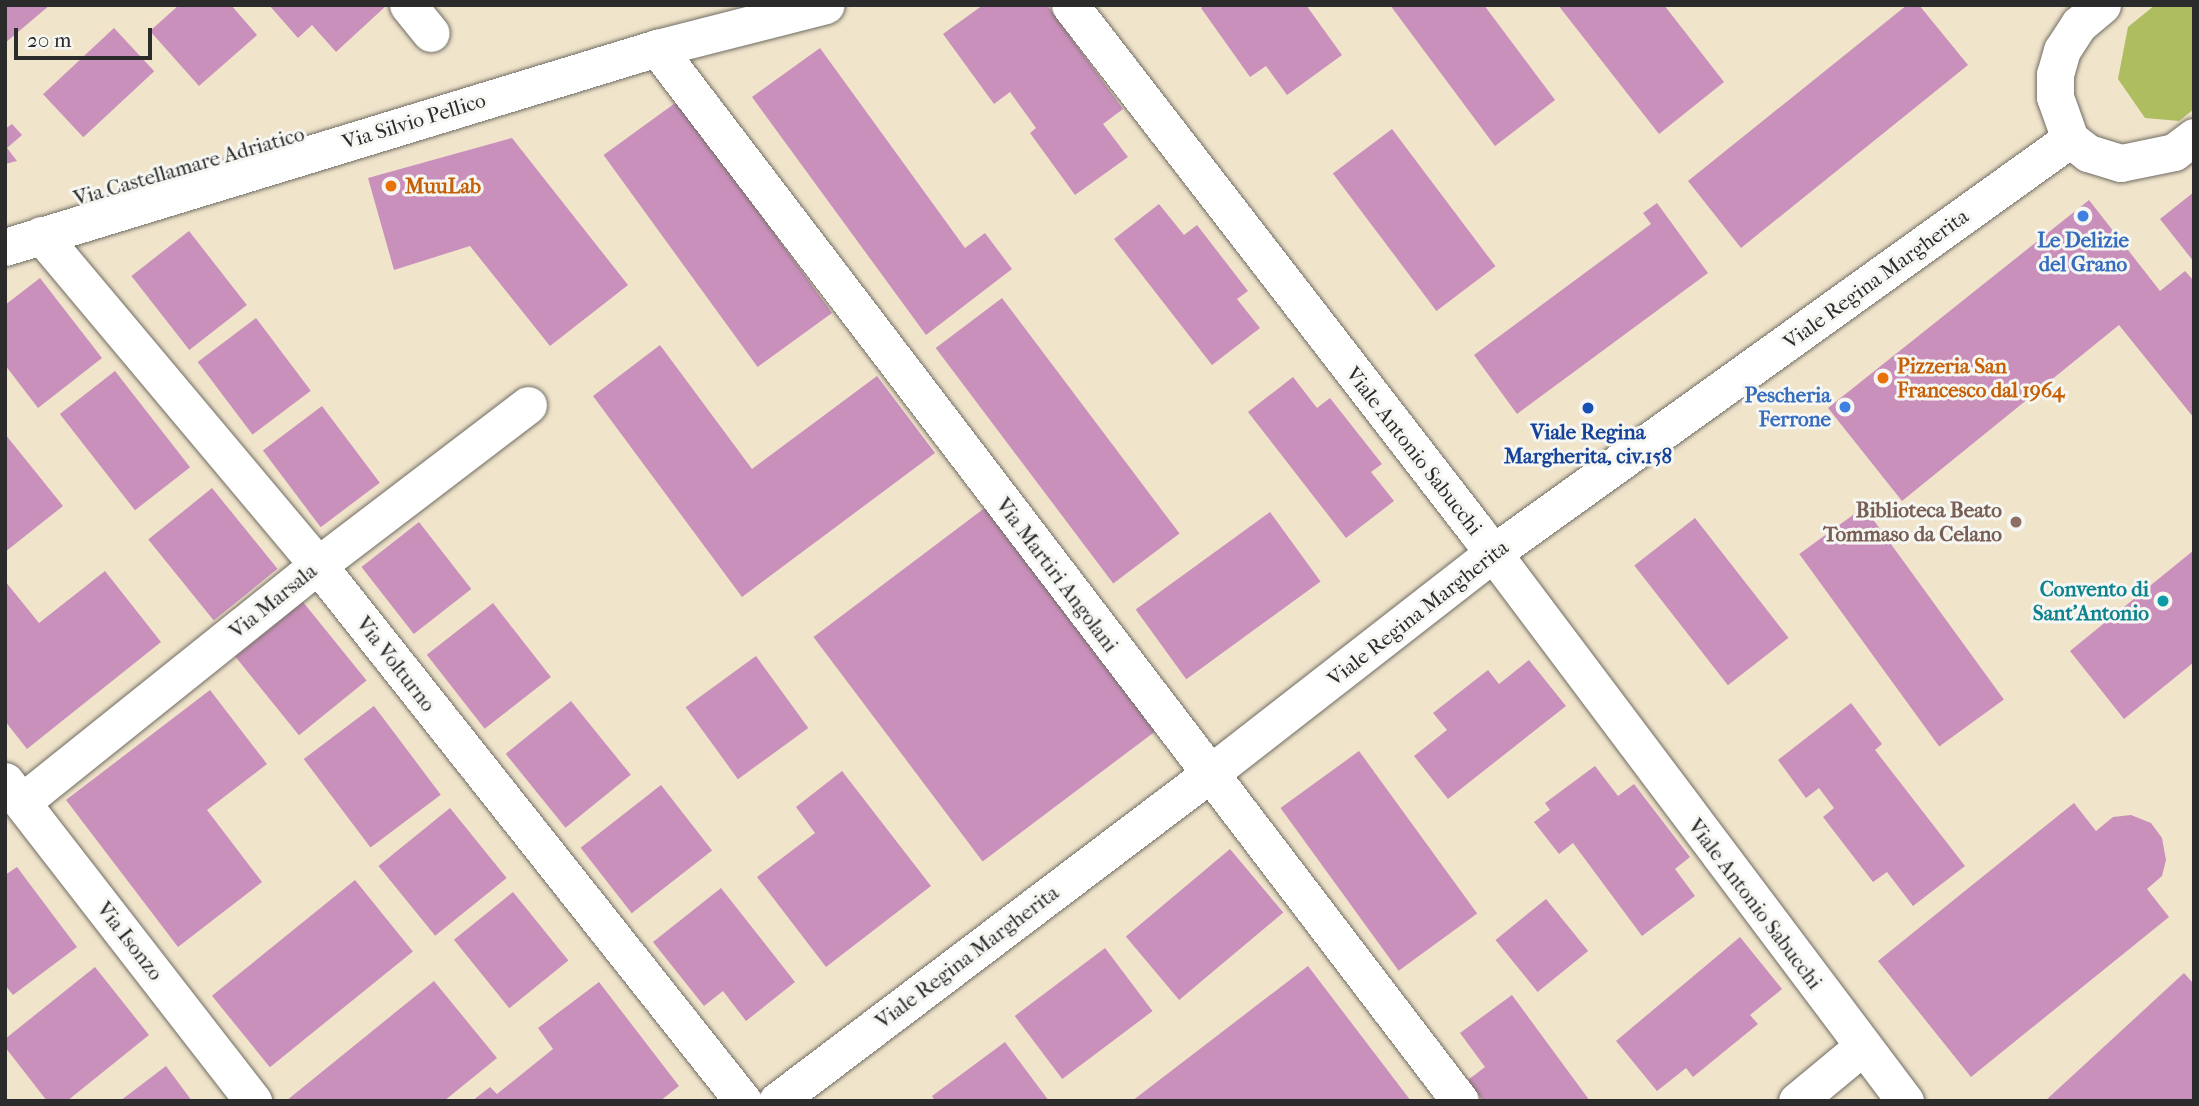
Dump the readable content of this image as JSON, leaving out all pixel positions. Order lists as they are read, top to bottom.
{
  "streets": {
    "street": [
      "Via Silvio Pellico",
      "Via Castellamare Adriatico",
      "Viale Regina Margherita",
      "Viale Antonio Sabucchi",
      "Via Martiri Angolani",
      "Via Marsala",
      "Via Volturno",
      "Via Isonzo"
    ]
  },
  "crossings": [
    ["Via Silvio Pellico", "Via Martiri Angolani"],
    ["Via Silvio Pellico", "Via Volturno"],
    ["Viale Regina Margherita", "Viale Antonio Sabucchi"],
    ["Viale Regina Margherita", "Via Martiri Angolani"],
    ["Via Marsala", "Via Volturno"],
    ["Via Marsala", "Via Isonzo"]
  ],
  "places": [
    "MuuLab",
    "Le Delizie del Grano",
    "Pizzeria San Francesco dal 1964",
    "Pescheria Ferrone",
    "Viale Regina Margherita, civ.158",
    "Biblioteca Beato Tommaso da Celano",
    "Convento di Sant'Antonio"
  ],
  "scale_bar": "20 m"
}
